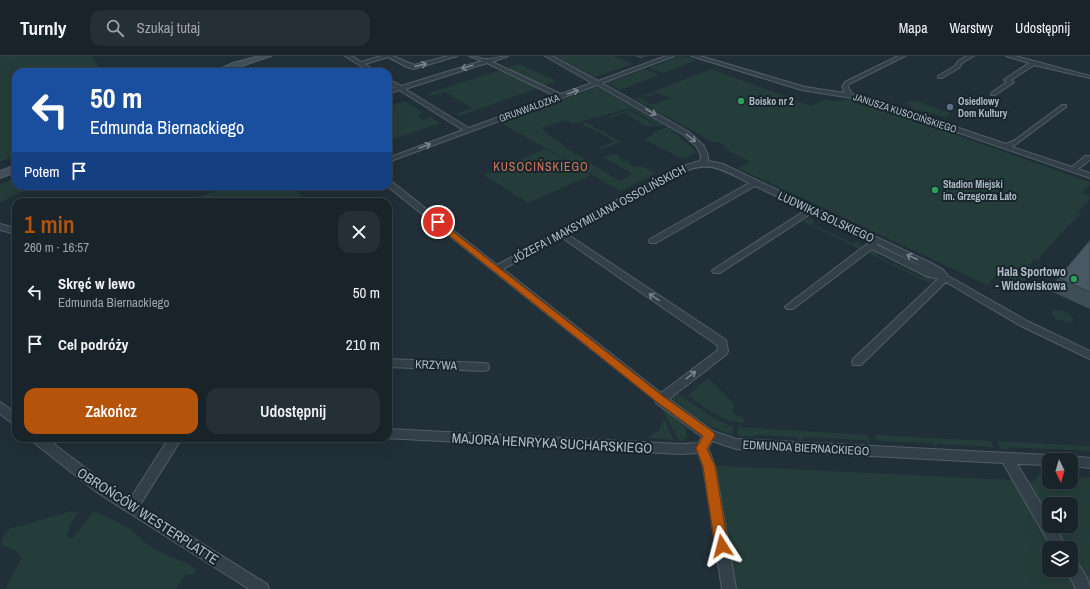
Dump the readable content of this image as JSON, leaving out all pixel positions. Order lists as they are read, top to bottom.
{
  "streets": {
    "street": [
      "GRUNWALDZKA",
      "JANUSZA KUSOCIŃSKIEGO",
      "JÓZEFA I MAKSYMILIANA OSSOLIŃSKICH",
      "LUDWIKA SOLSKIEGO",
      "KRZYWA",
      "MAJORA HENRYKA SUCHARSKIEGO",
      "EDMUNDA BIERNACKIEGO",
      "OBROŃCÓW WESTERPLATTE"
    ]
  },
  "crossings": [
    ["JÓZEFA I MAKSYMILIANA OSSOLIŃSKICH", "LUDWIKA SOLSKIEGO"],
    ["JÓZEFA I MAKSYMILIANA OSSOLIŃSKICH", "EDMUNDA BIERNACKIEGO"]
  ],
  "districts": ["KUSOCIŃSKIEGO"],
  "places": [
    "Boisko nr 2",
    "Osiedlowy Dom Kultury",
    "Stadion Miejski im. Grzegorza Lato",
    "Hala Sportowo - Widowiskowa"
  ],
  "north": "bottom",
  "page": {
    "header": "Turnly",
    "search": "Szukaj tutaj",
    "nav": ["Mapa", "Warstwy", "Udostępnij"],
    "turn": ["50 m", "Edmunda Biernackiego"],
    "then": "Potem",
    "heading": ["1 min", "260 m · 16:57"],
    "list": [
      {
        "name": "Skręć w lewo",
        "note": "Edmunda Biernackiego",
        "value": "50 m"
      },
      {
        "name": "Cel podróży",
        "value": "210 m"
      }
    ],
    "buttons": ["Zakończ", "Udostępnij"]
  }
}
